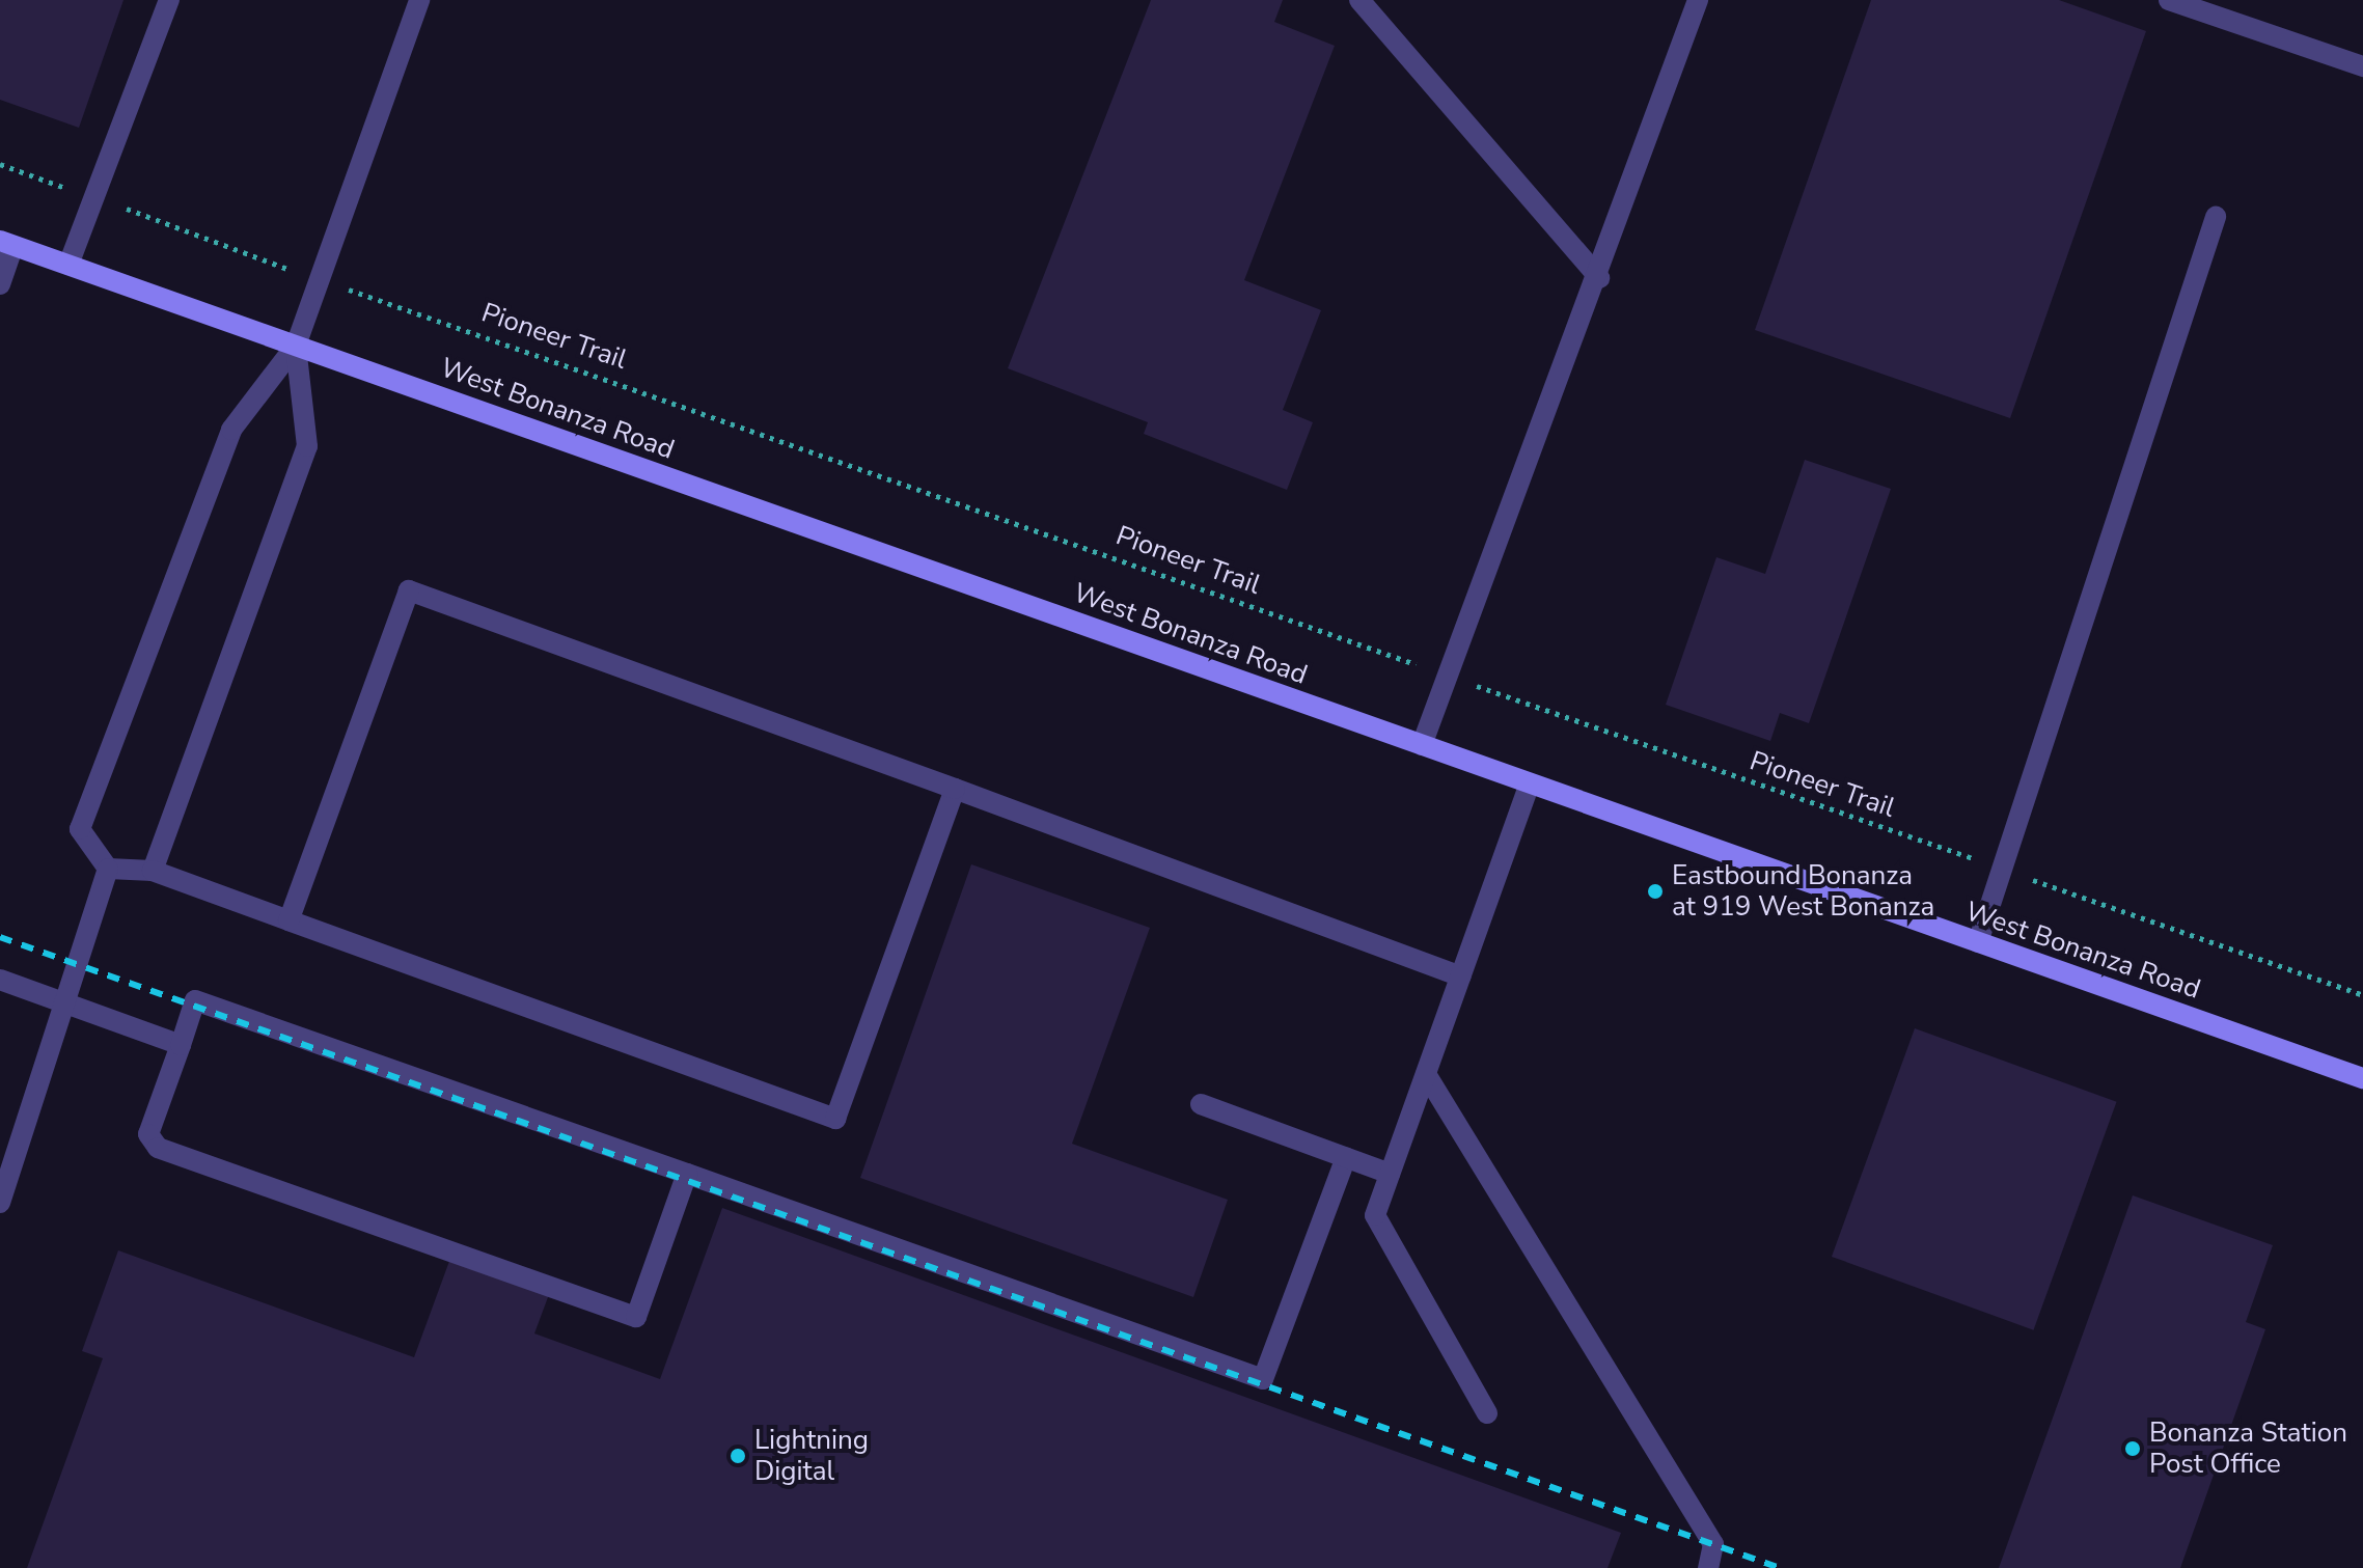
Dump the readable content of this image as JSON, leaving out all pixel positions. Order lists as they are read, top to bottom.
{
  "streets": {
    "main road": ["West Bonanza Road"],
    "path": ["Pioneer Trail"]
  },
  "places": ["Eastbound Bonanza at 919 West Bonanza", "Bonanza Station Post Office", "Lightning Digital"]
}
